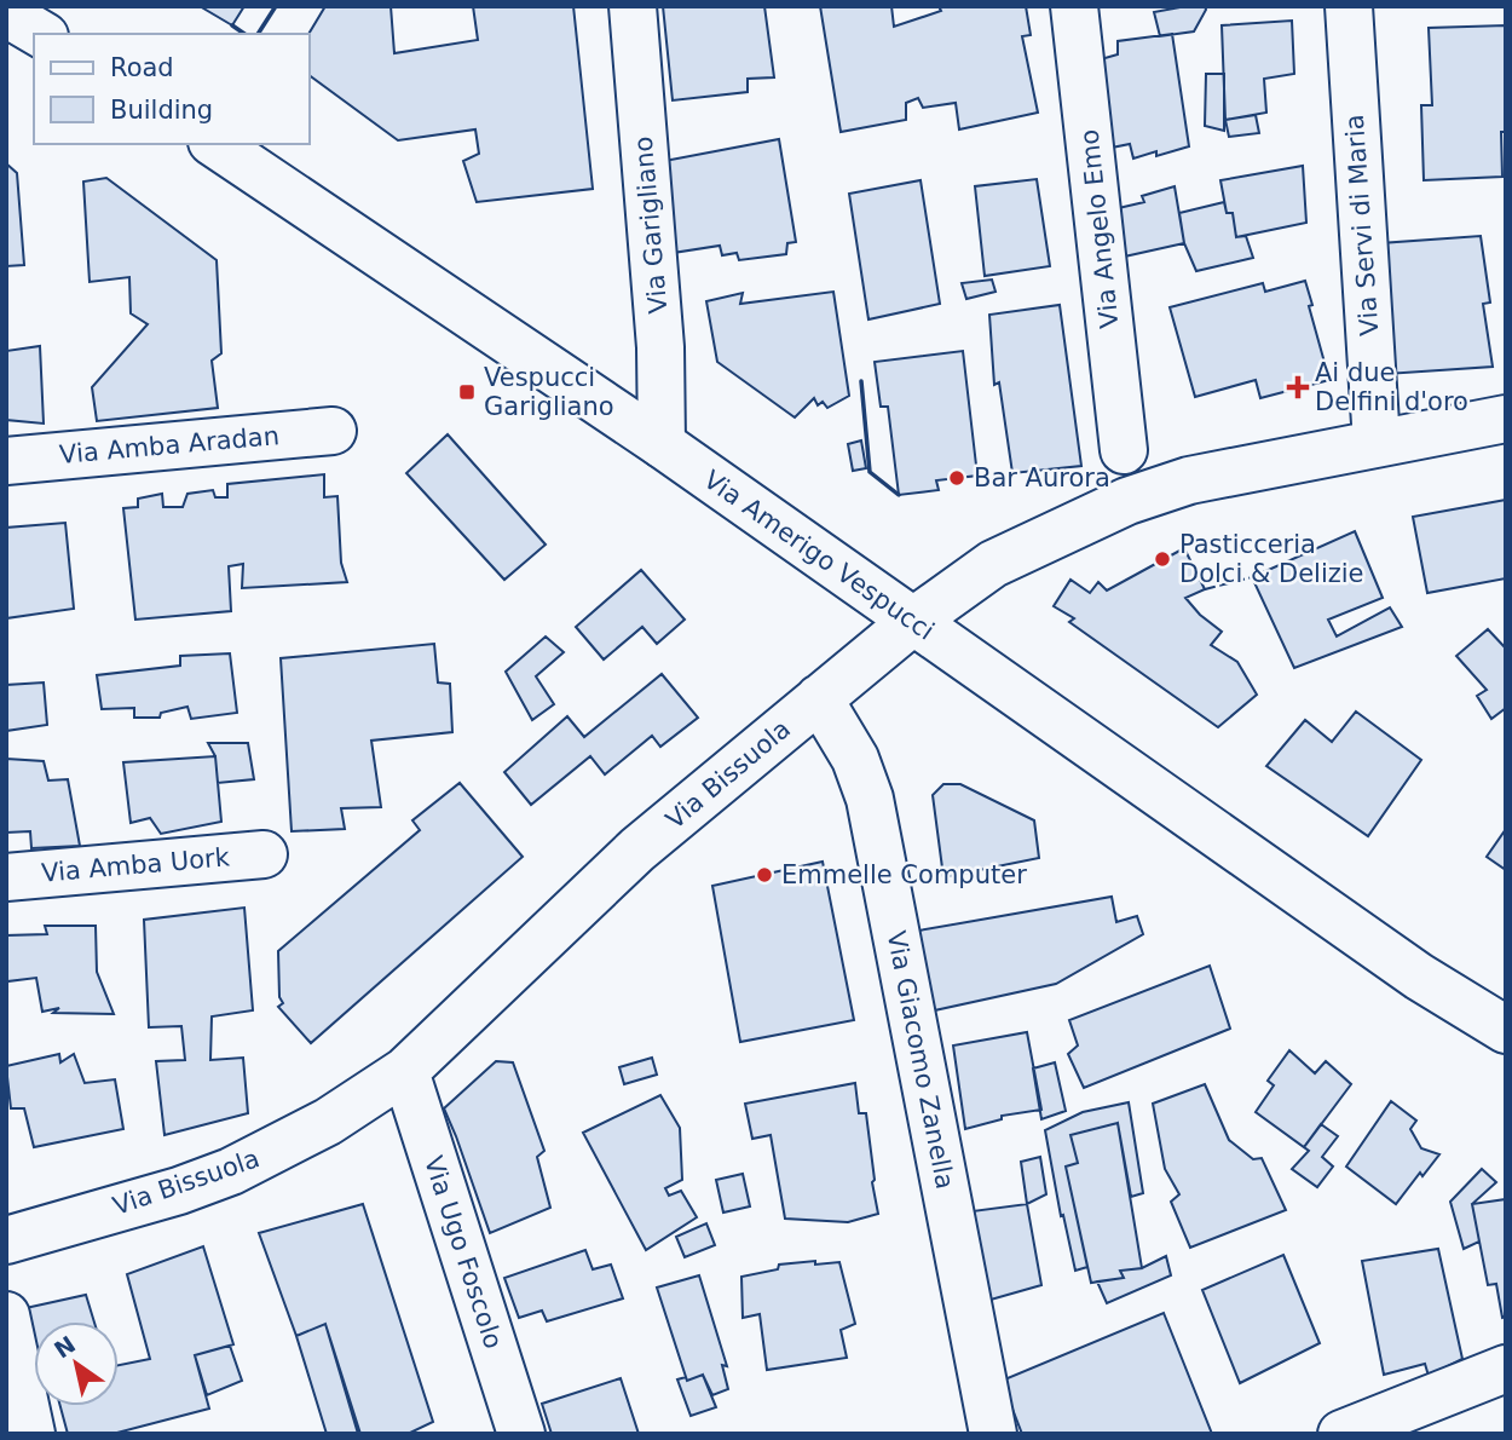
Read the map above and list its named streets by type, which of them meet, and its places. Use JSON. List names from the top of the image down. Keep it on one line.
{"streets":{"street":["Via Garigliano","Via Servi di Maria","Via Angelo Emo","Via Amba Aradan","Via Amerigo Vespucci","Via Bissuola","Via Amba Uork","Via Giacomo Zanella","Via Ugo Foscolo"]},"crossings":[["Via Garigliano","Via Amerigo Vespucci"],["Via Servi di Maria","Via Bissuola"],["Via Amerigo Vespucci","Via Bissuola"],["Via Bissuola","Via Giacomo Zanella"],["Via Bissuola","Via Ugo Foscolo"]],"places":{"health":["Ai due Delfini d'oro"],"transit":["Vespucci Garigliano"],"other":["Bar Aurora","Pasticceria Dolci & Delizie","Emmelle Computer"]},"legend":["Road","Building"],"north":"top left"}
